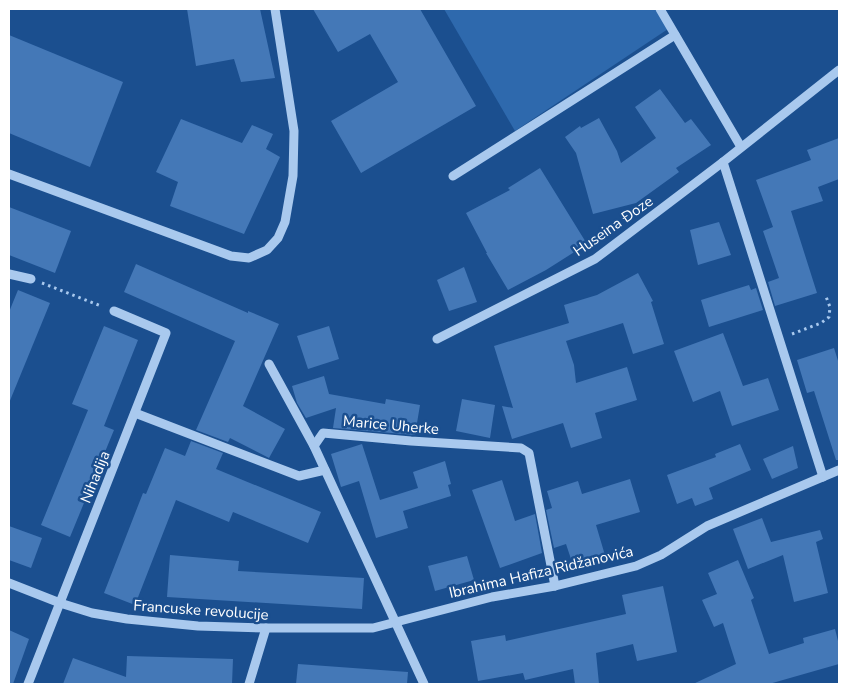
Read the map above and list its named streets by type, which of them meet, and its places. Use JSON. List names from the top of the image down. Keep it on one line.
{"streets":{"street":["Huseina Đoze","Marice Uherke","Nihadija","Ibrahima Hafiza Ridžanovića","Francuske revolucije"]},"crossings":[["Marice Uherke","Ibrahima Hafiza Ridžanovića"],["Nihadija","Francuske revolucije"],["Ibrahima Hafiza Ridžanovića","Francuske revolucije"]]}
